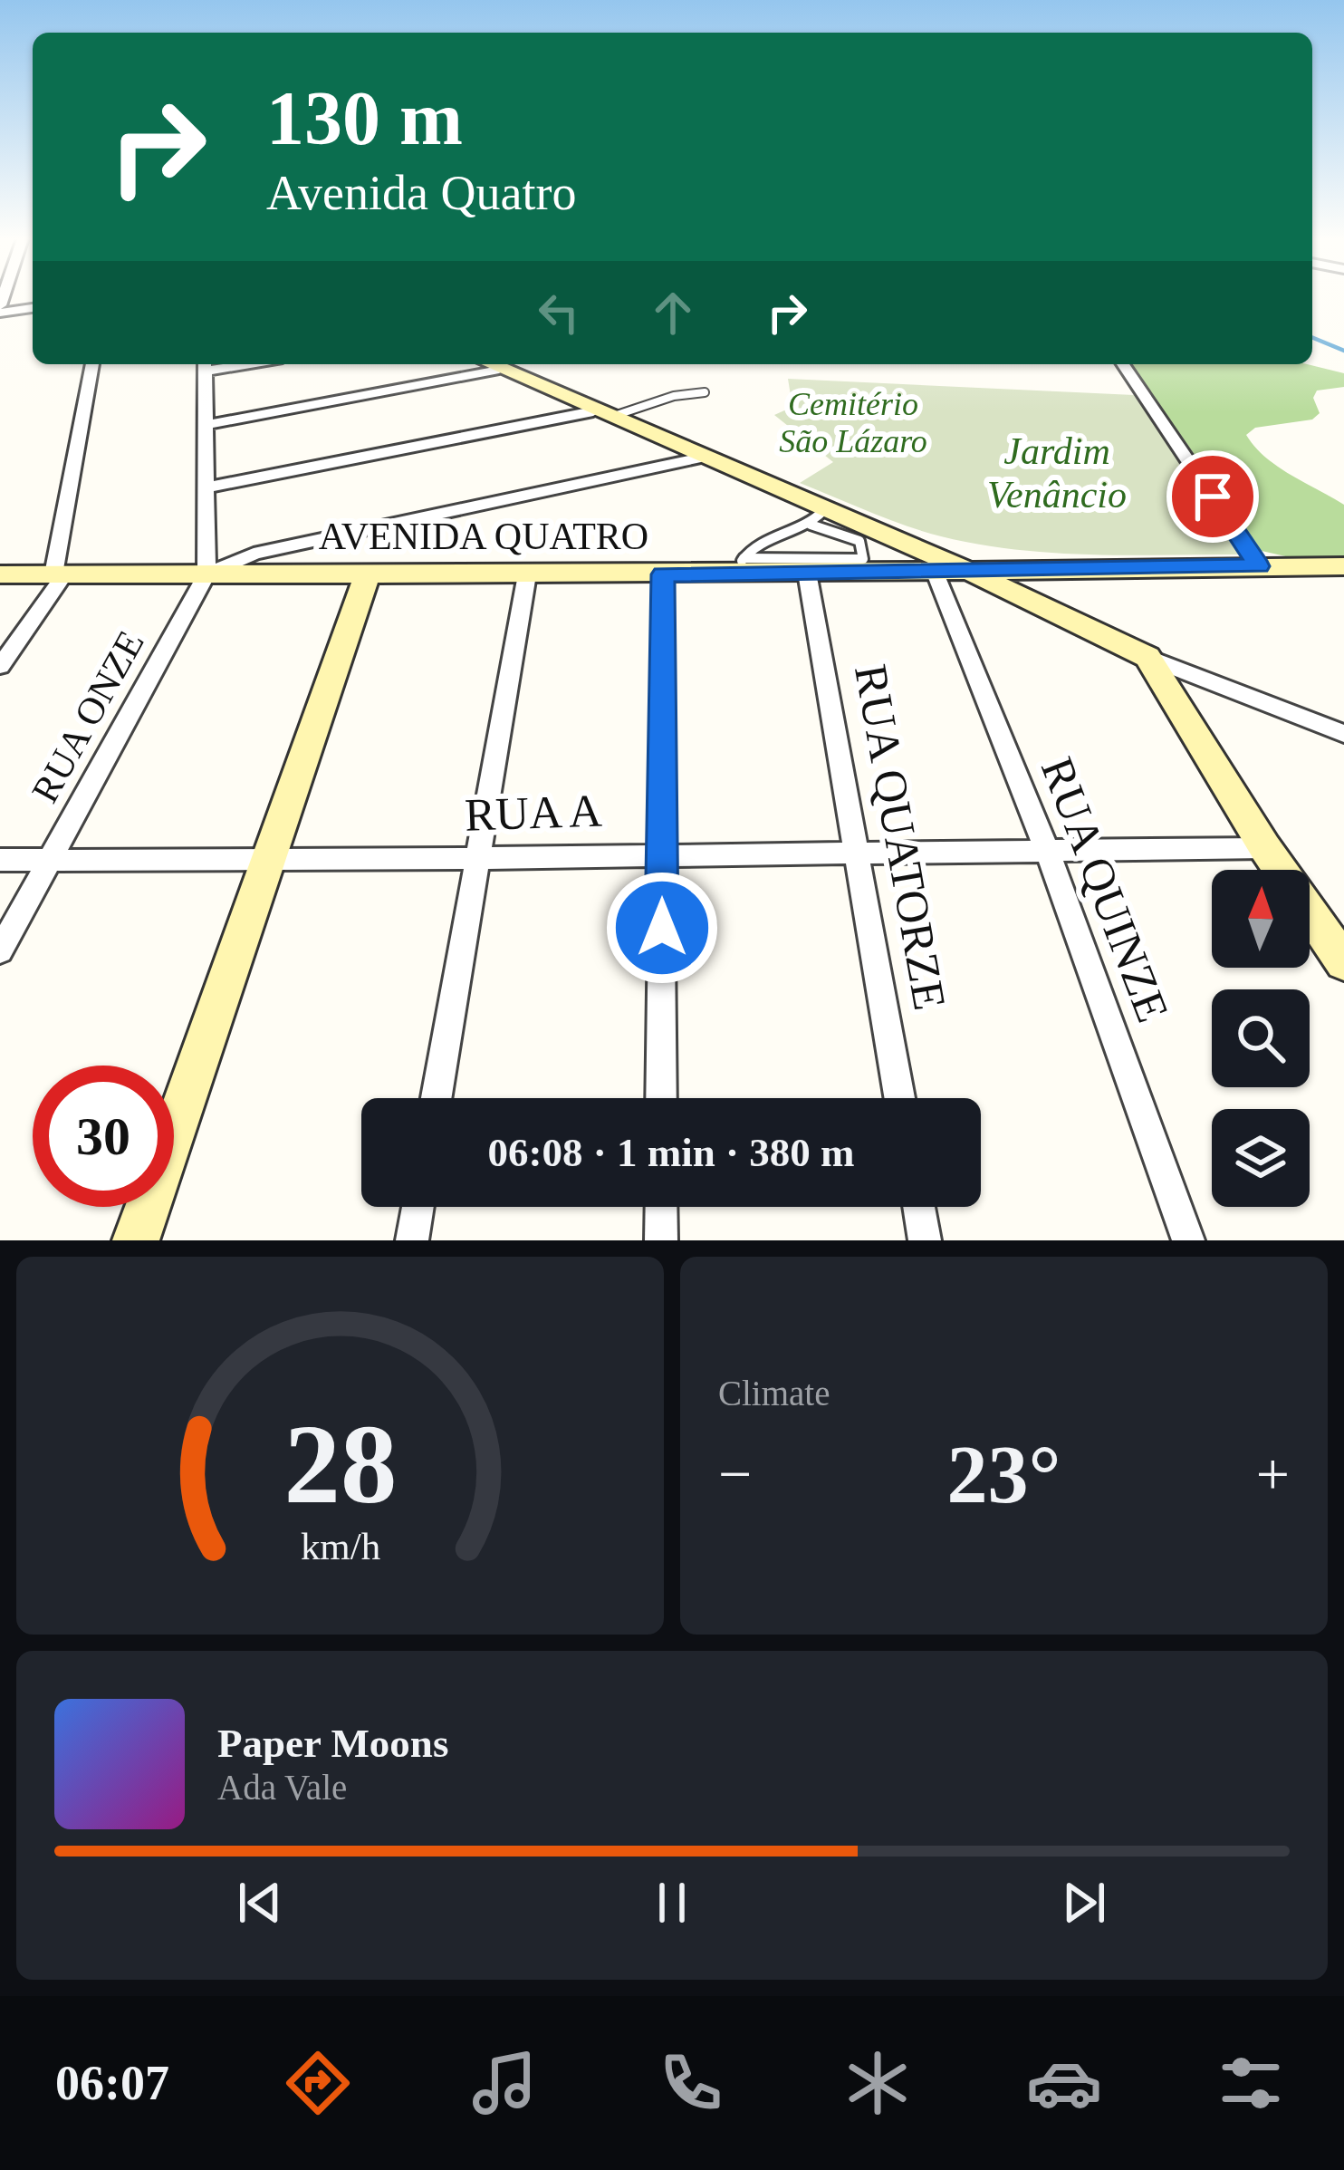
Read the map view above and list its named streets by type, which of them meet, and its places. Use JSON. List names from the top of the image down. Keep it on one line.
{"streets":{"main road":["AVENIDA QUATRO"],"street":["RUA ONZE","RUA A","RUA QUATORZE","RUA QUINZE"]},"crossings":[["AVENIDA QUATRO","RUA ONZE"],["AVENIDA QUATRO","RUA QUATORZE"],["AVENIDA QUATRO","RUA QUINZE"],["RUA ONZE","RUA A"],["RUA A","RUA QUATORZE"],["RUA A","RUA QUINZE"]],"parks":["Cemitério São Lázaro","Jardim Venâncio"],"north":"top","page":{"turn":["130 m","Avenida Quatro"],"limit":"30","trip":"06:08 · 1 min · 380 m","tile":"Climate","heat":["−","23°","+"],"song":["Paper Moons","Ada Vale"],"tabs":"06:07","gauge":["28","km/h"]}}
